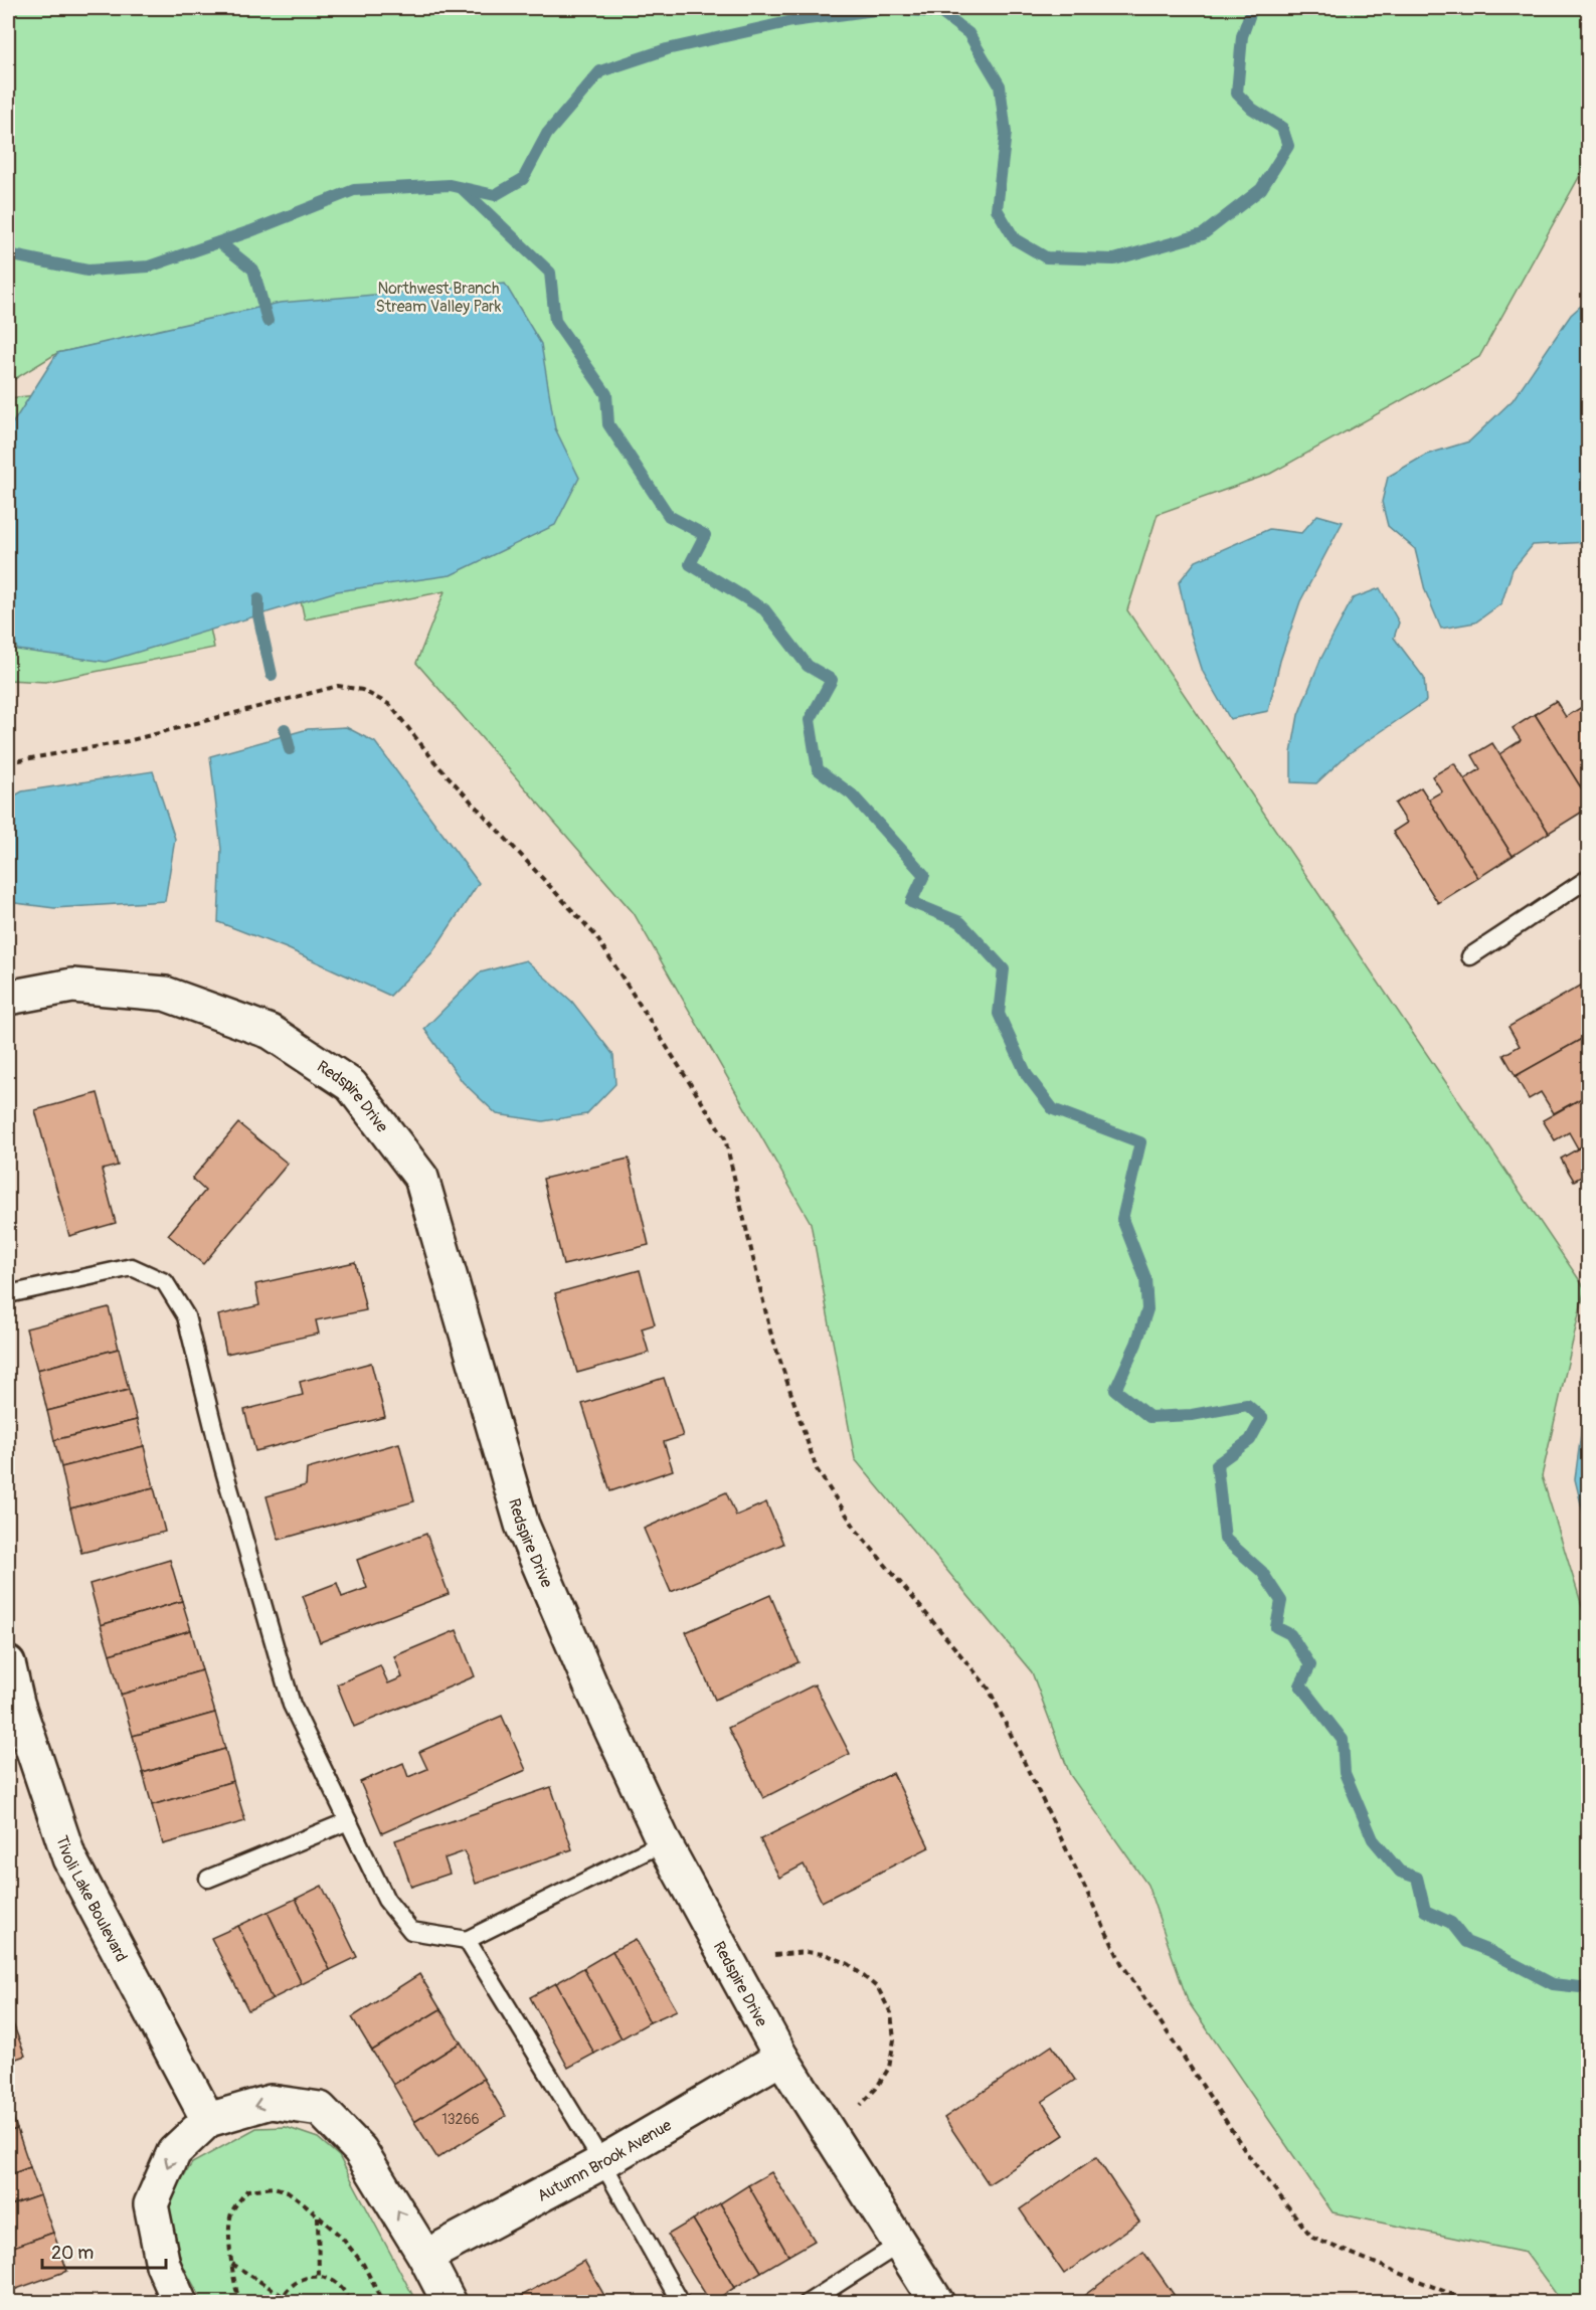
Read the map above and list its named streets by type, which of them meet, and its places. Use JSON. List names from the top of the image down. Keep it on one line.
{"streets":{"street":["Redspire Drive","Tivoli Lake Boulevard","Autumn Brook Avenue"]},"crossings":[["Redspire Drive","Autumn Brook Avenue"]],"parks":["Northwest Branch Stream Valley Park"],"house_numbers":["13266"],"scale_bar":"20 m"}
